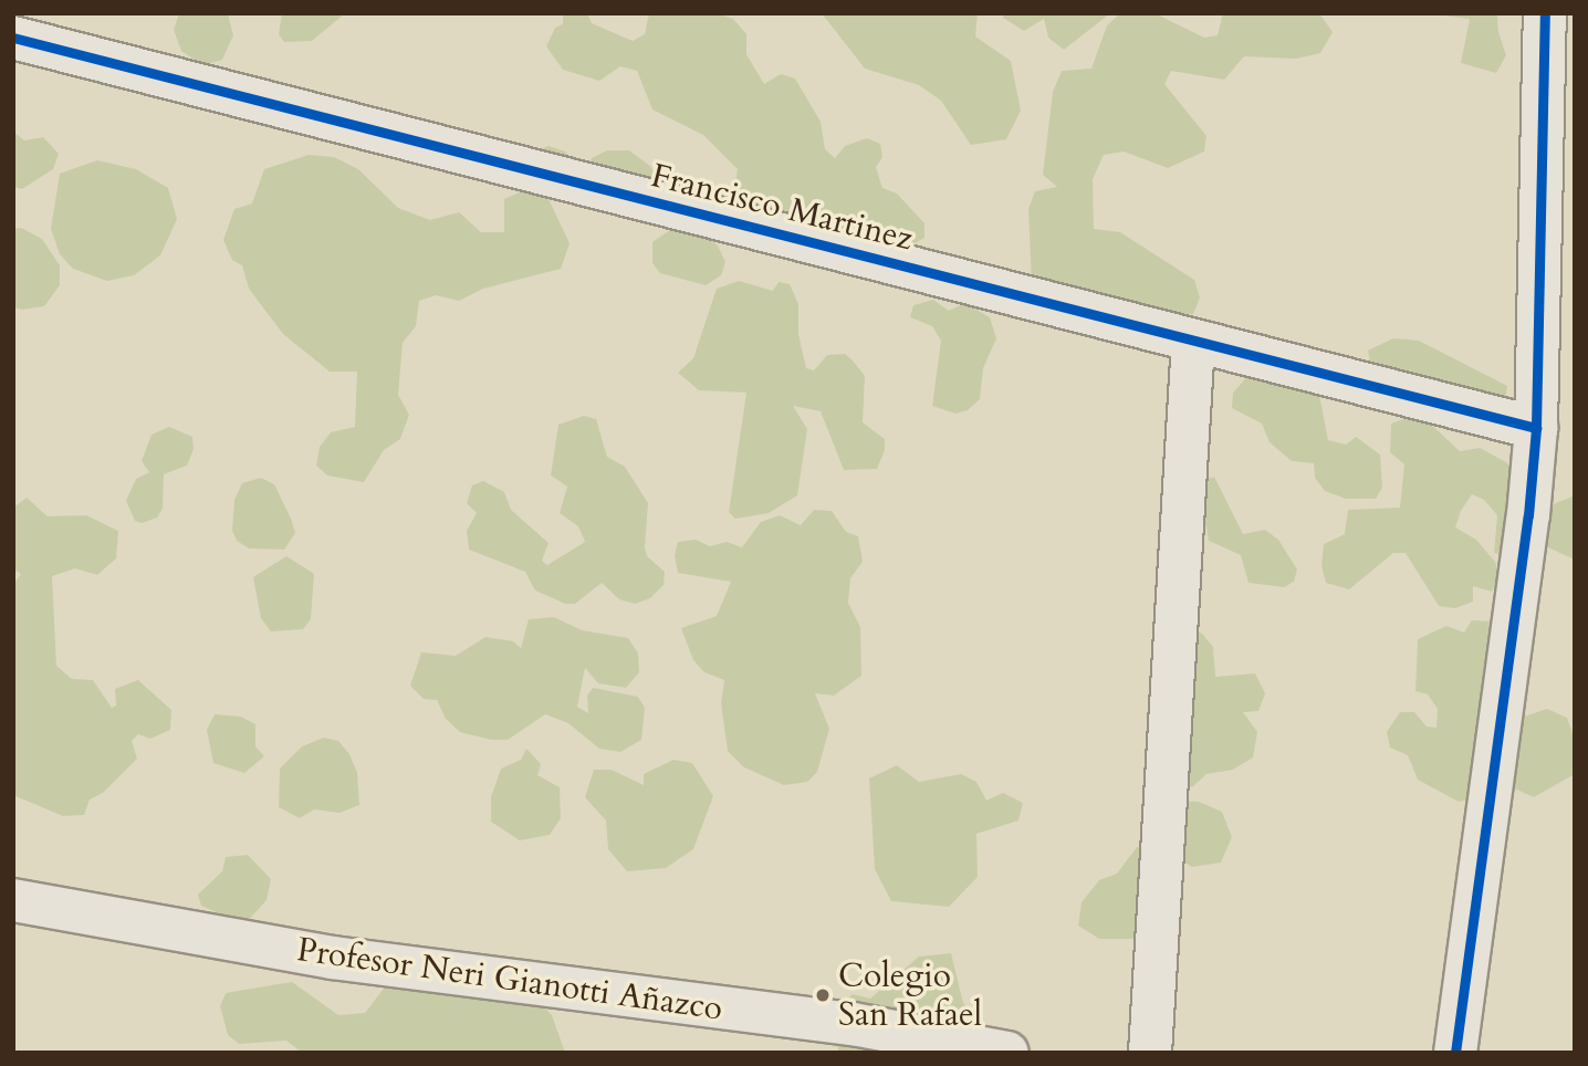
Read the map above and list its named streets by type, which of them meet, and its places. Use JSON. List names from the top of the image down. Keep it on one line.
{"streets":{"street":["Francisco Martinez","Profesor Neri Gianotti Añazco"]},"places":["Colegio San Rafael"]}
